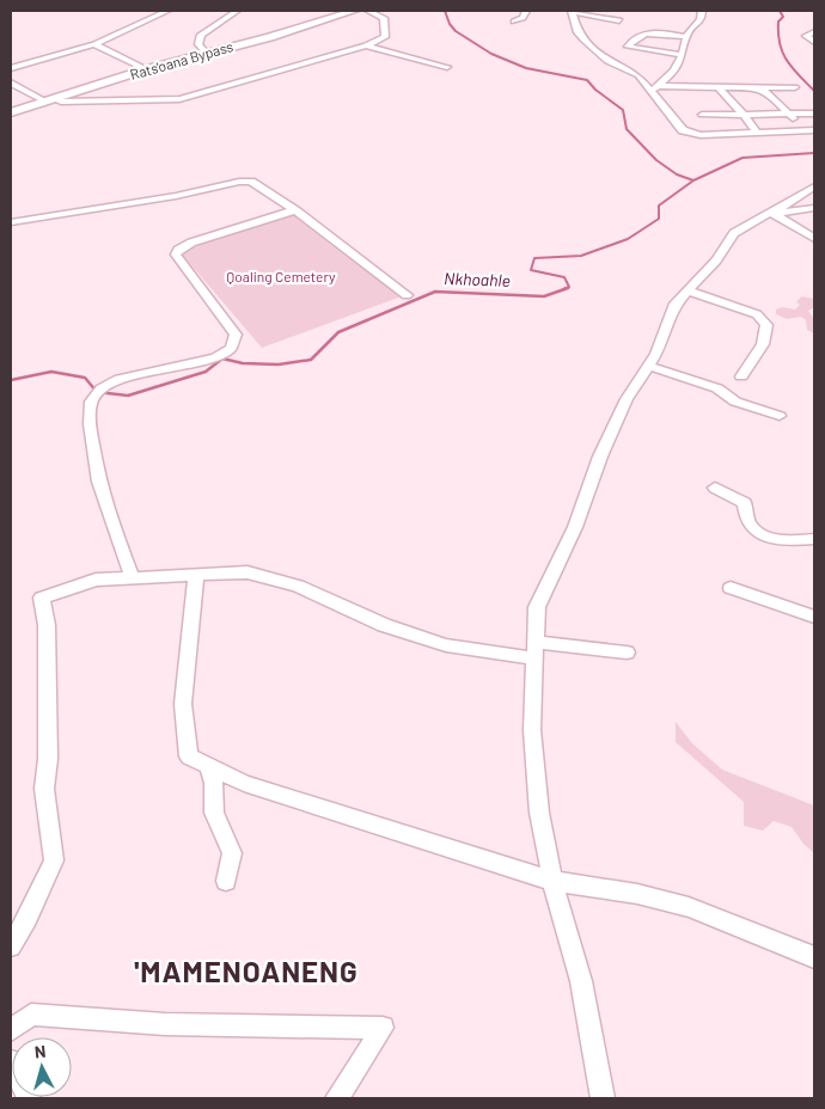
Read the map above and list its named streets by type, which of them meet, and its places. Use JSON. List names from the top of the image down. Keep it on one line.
{"streets":{"street":["Rats'oana Bypass"]},"districts":["'MAMENOANENG"],"water":["Nkhoahle"],"parks":["Qoaling Cemetery"],"north":"top"}
